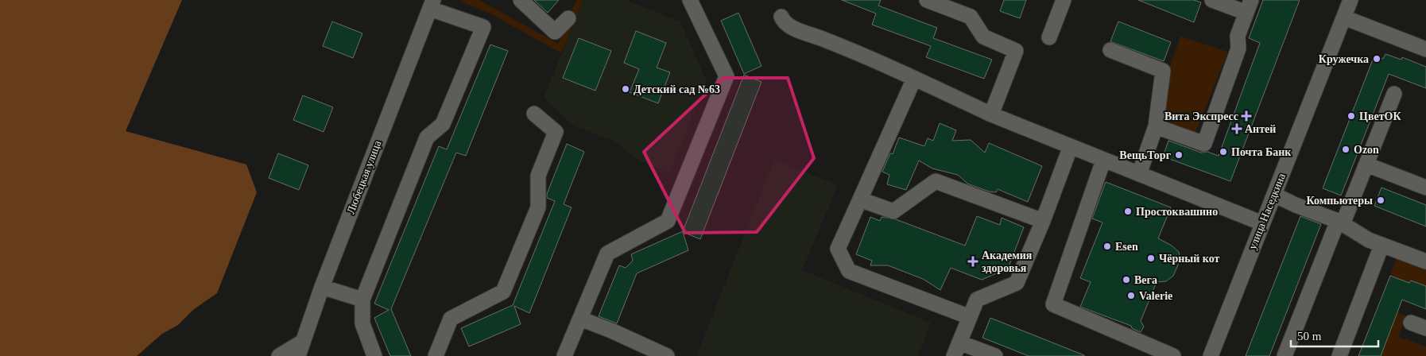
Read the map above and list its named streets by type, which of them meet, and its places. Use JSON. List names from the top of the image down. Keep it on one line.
{"streets":{"street":["Любецкая улица","улица Наседкина"]},"places":{"other":["Кружечка","Детский сад №63","ЦветОК","Ozon","Почта Банк","ВещьТорг","Компьютеры","Простоквашино","Esen","Чёрный кот","Вега","Valerie"],"health":["Вита Экспресс","Антей","Академия здоровья"]},"scale_bar":"50 m"}
